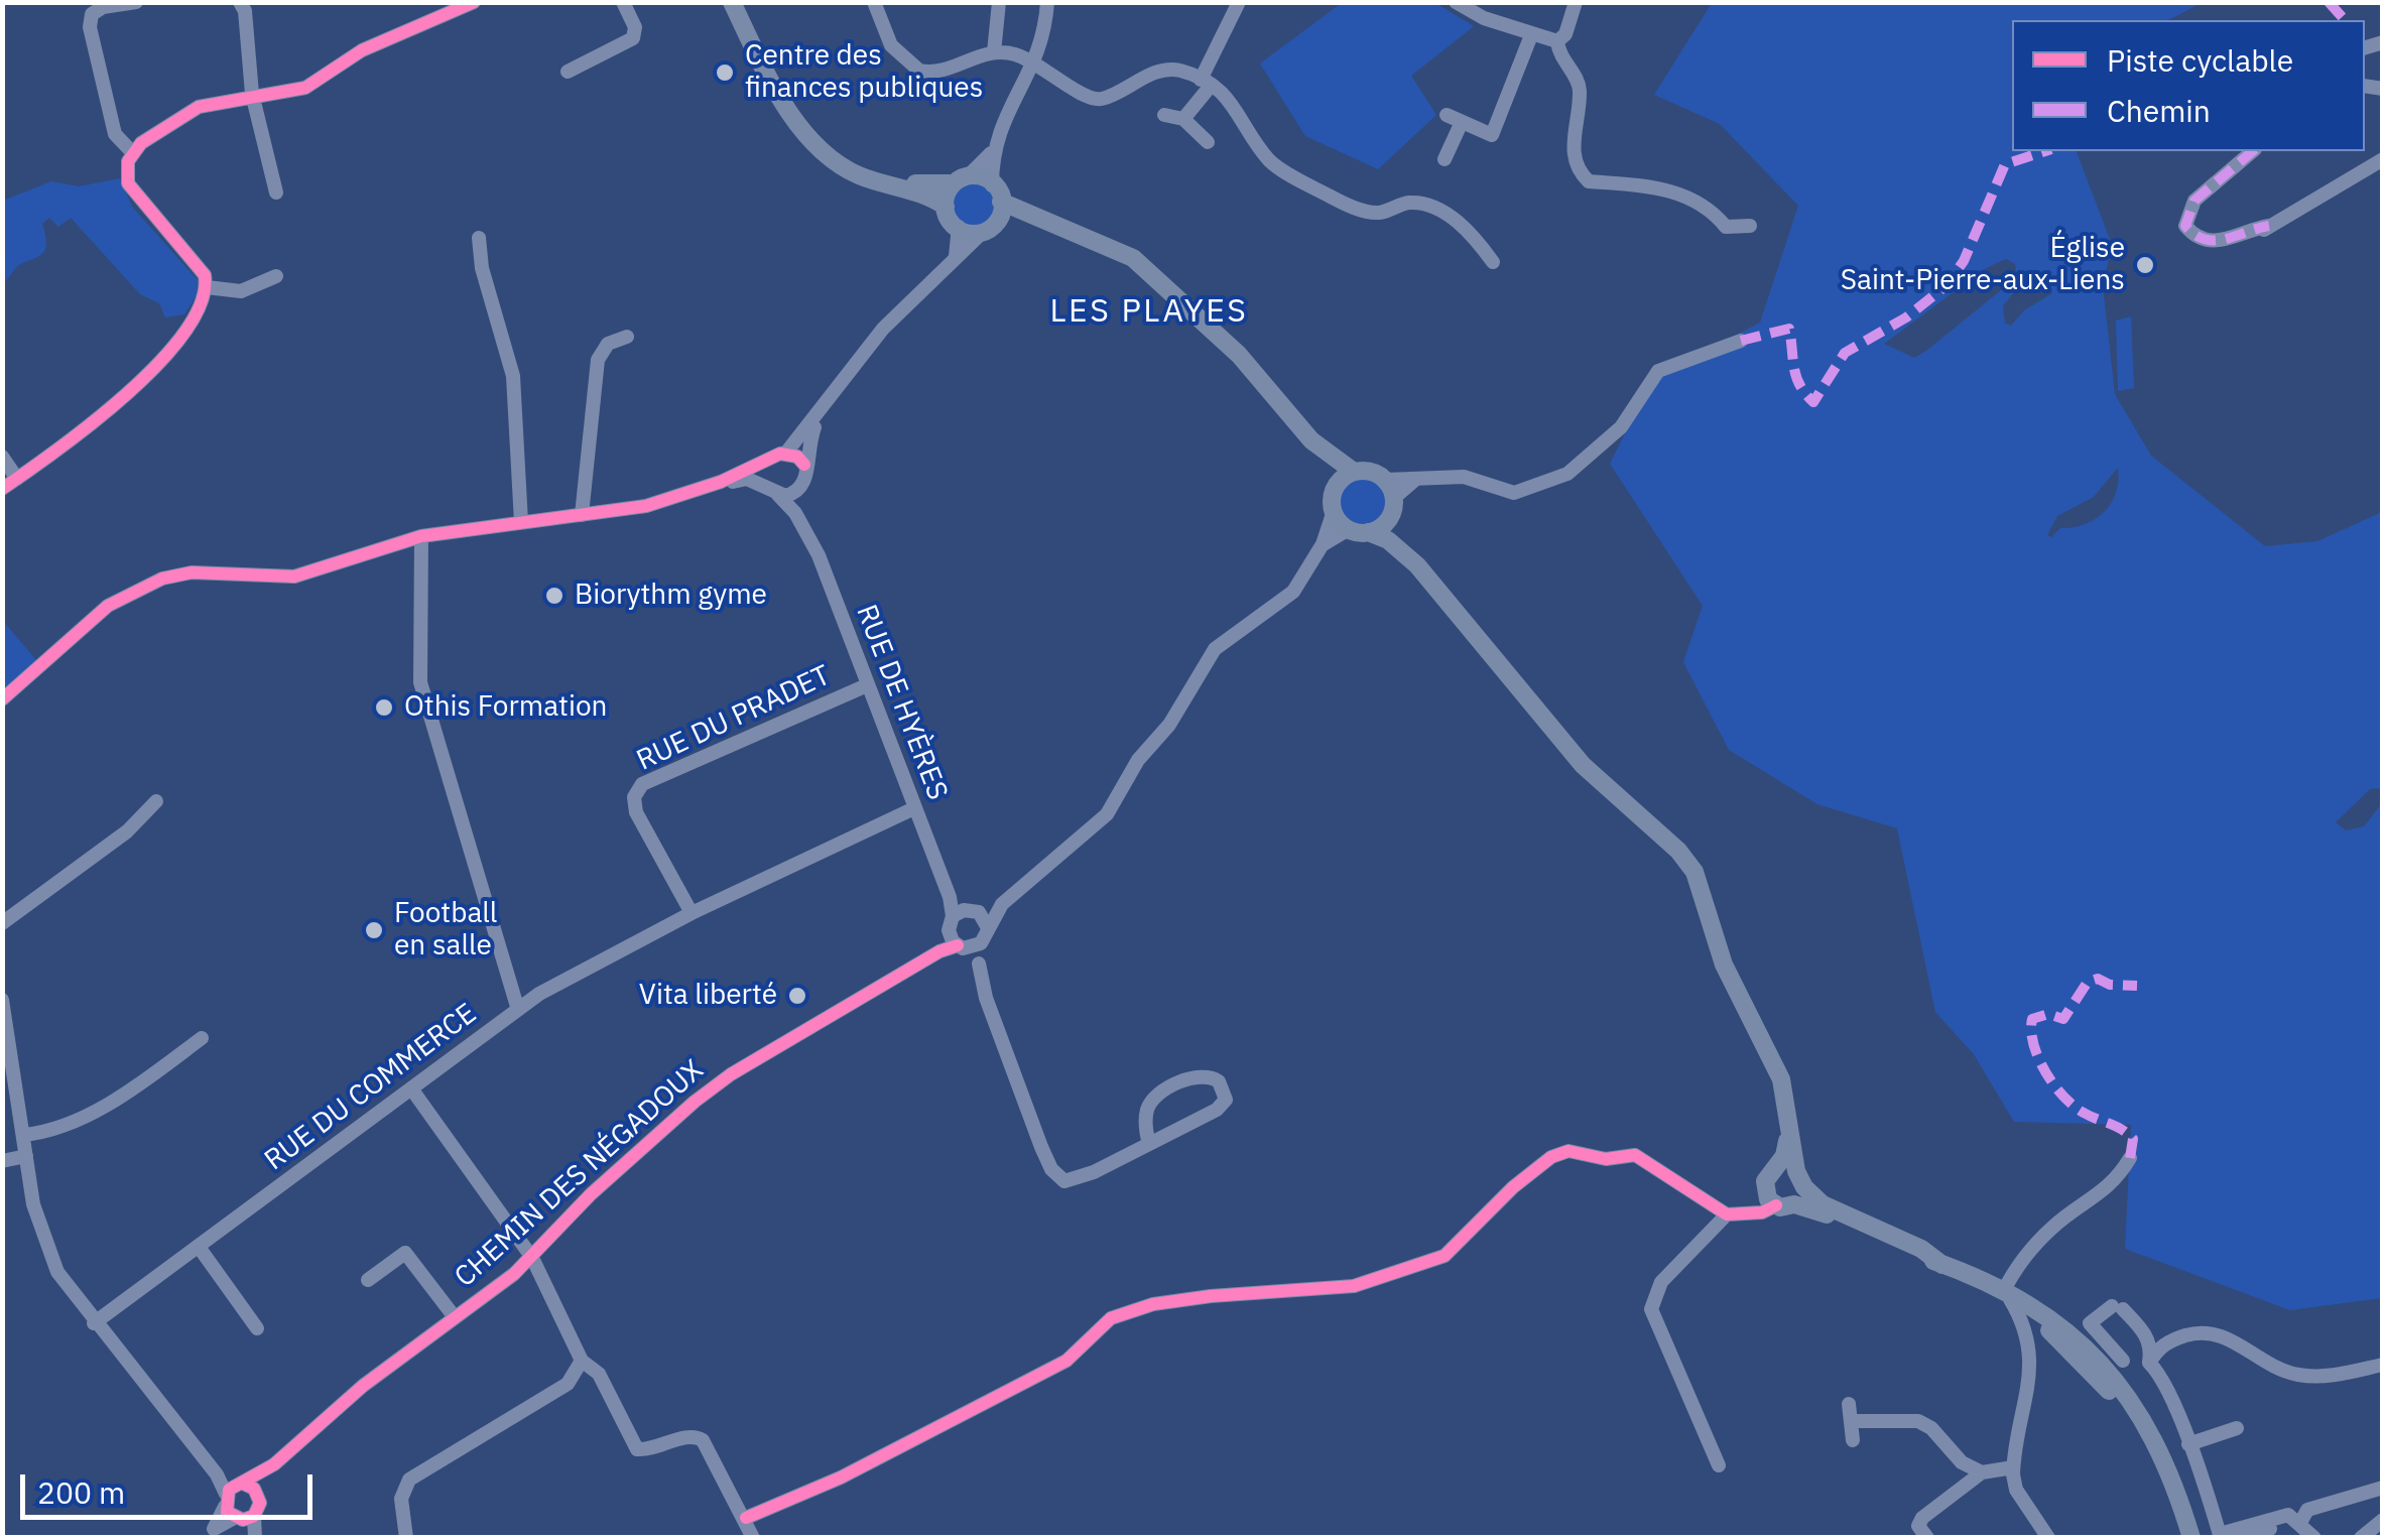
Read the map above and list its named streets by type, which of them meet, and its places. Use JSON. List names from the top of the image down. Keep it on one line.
{"streets":{"street":["RUE DE HYÈRES","RUE DU PRADET","RUE DU COMMERCE","CHEMIN DES NÉGADOUX"]},"crossings":[["RUE DE HYÈRES","RUE DU PRADET"],["RUE DE HYÈRES","RUE DU COMMERCE"],["RUE DU PRADET","RUE DU COMMERCE"]],"districts":["LES PLAYES"],"places":["Centre des finances publiques","Église Saint-Pierre-aux-Liens","Biorythm gyme","Othis Formation","Football en salle","Vita liberté"],"legend":["Piste cyclable","Chemin"],"scale_bar":"200 m"}
